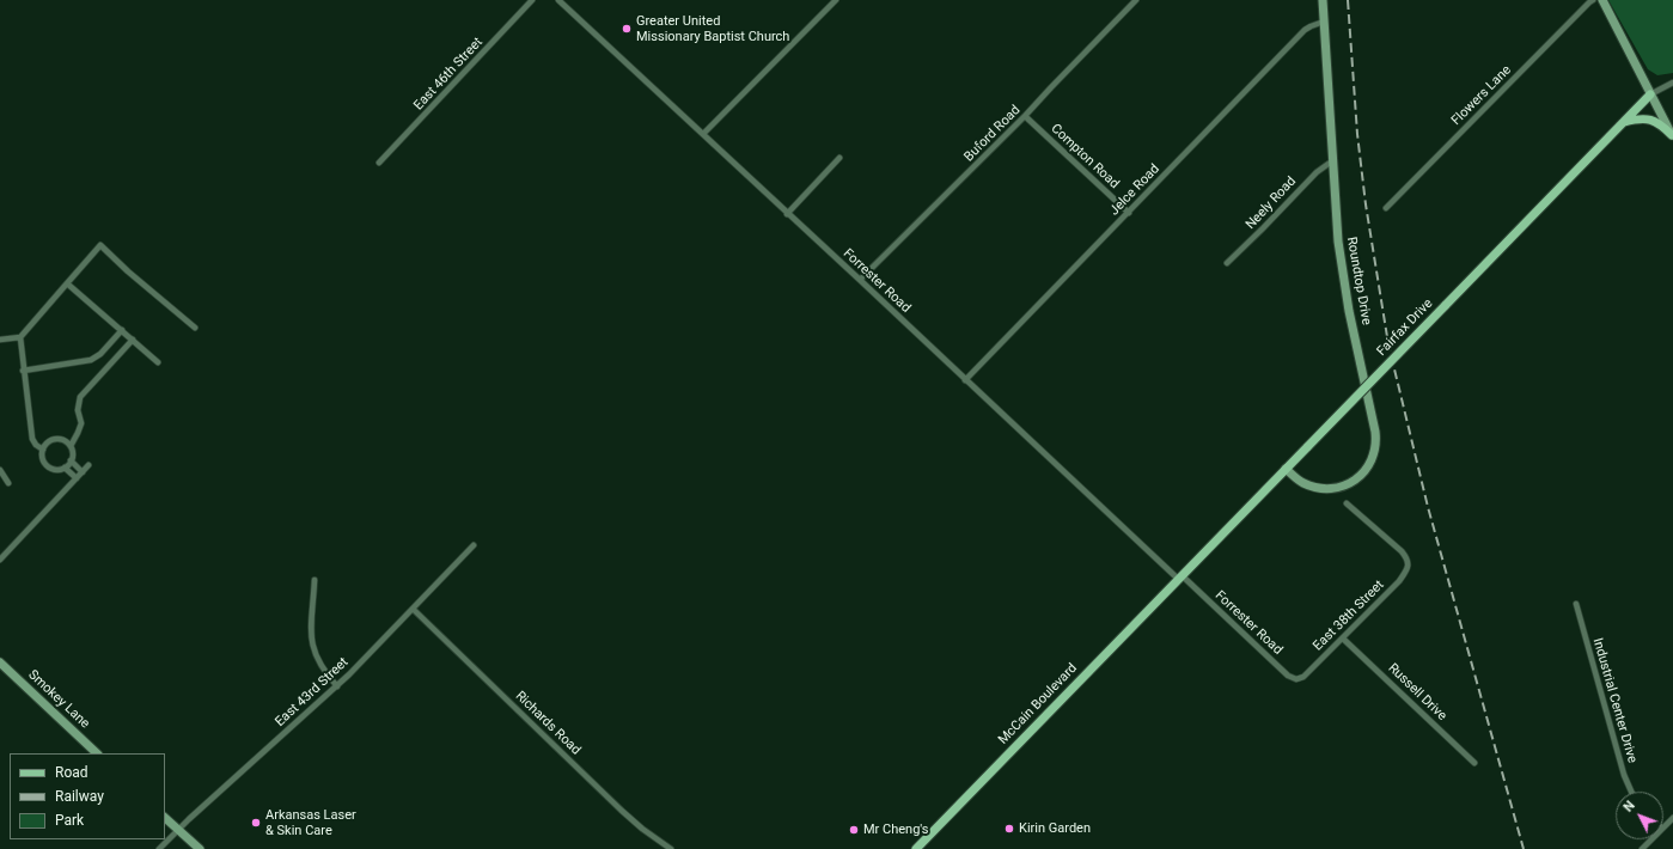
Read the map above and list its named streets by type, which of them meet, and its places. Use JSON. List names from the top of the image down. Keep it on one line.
{"streets":{"main road":["Fairfax Drive","McCain Boulevard"],"street":["East 46th Street","Flowers Lane","Buford Road","Compton Road","Jelce Road","Neely Road","Forrester Road","Roundtop Drive","East 38th Street","East 43rd Street","Russell Drive","Smokey Lane","Industrial Center Drive","Richards Road"]},"crossings":[["Buford Road","Compton Road"],["Buford Road","Forrester Road"],["Compton Road","Jelce Road"],["Jelce Road","Forrester Road"],["Jelce Road","Roundtop Drive"],["Neely Road","Roundtop Drive"],["Forrester Road","Fairfax Drive"],["Forrester Road","East 38th Street"],["Forrester Road","McCain Boulevard"],["Roundtop Drive","Fairfax Drive"],["Fairfax Drive","McCain Boulevard"],["East 38th Street","Russell Drive"],["East 43rd Street","Richards Road"]],"places":["Greater United Missionary Baptist Church","Arkansas Laser & Skin Care","Kirin Garden","Mr Cheng's"],"legend":["Road","Railway","Park"],"north":"top left"}
